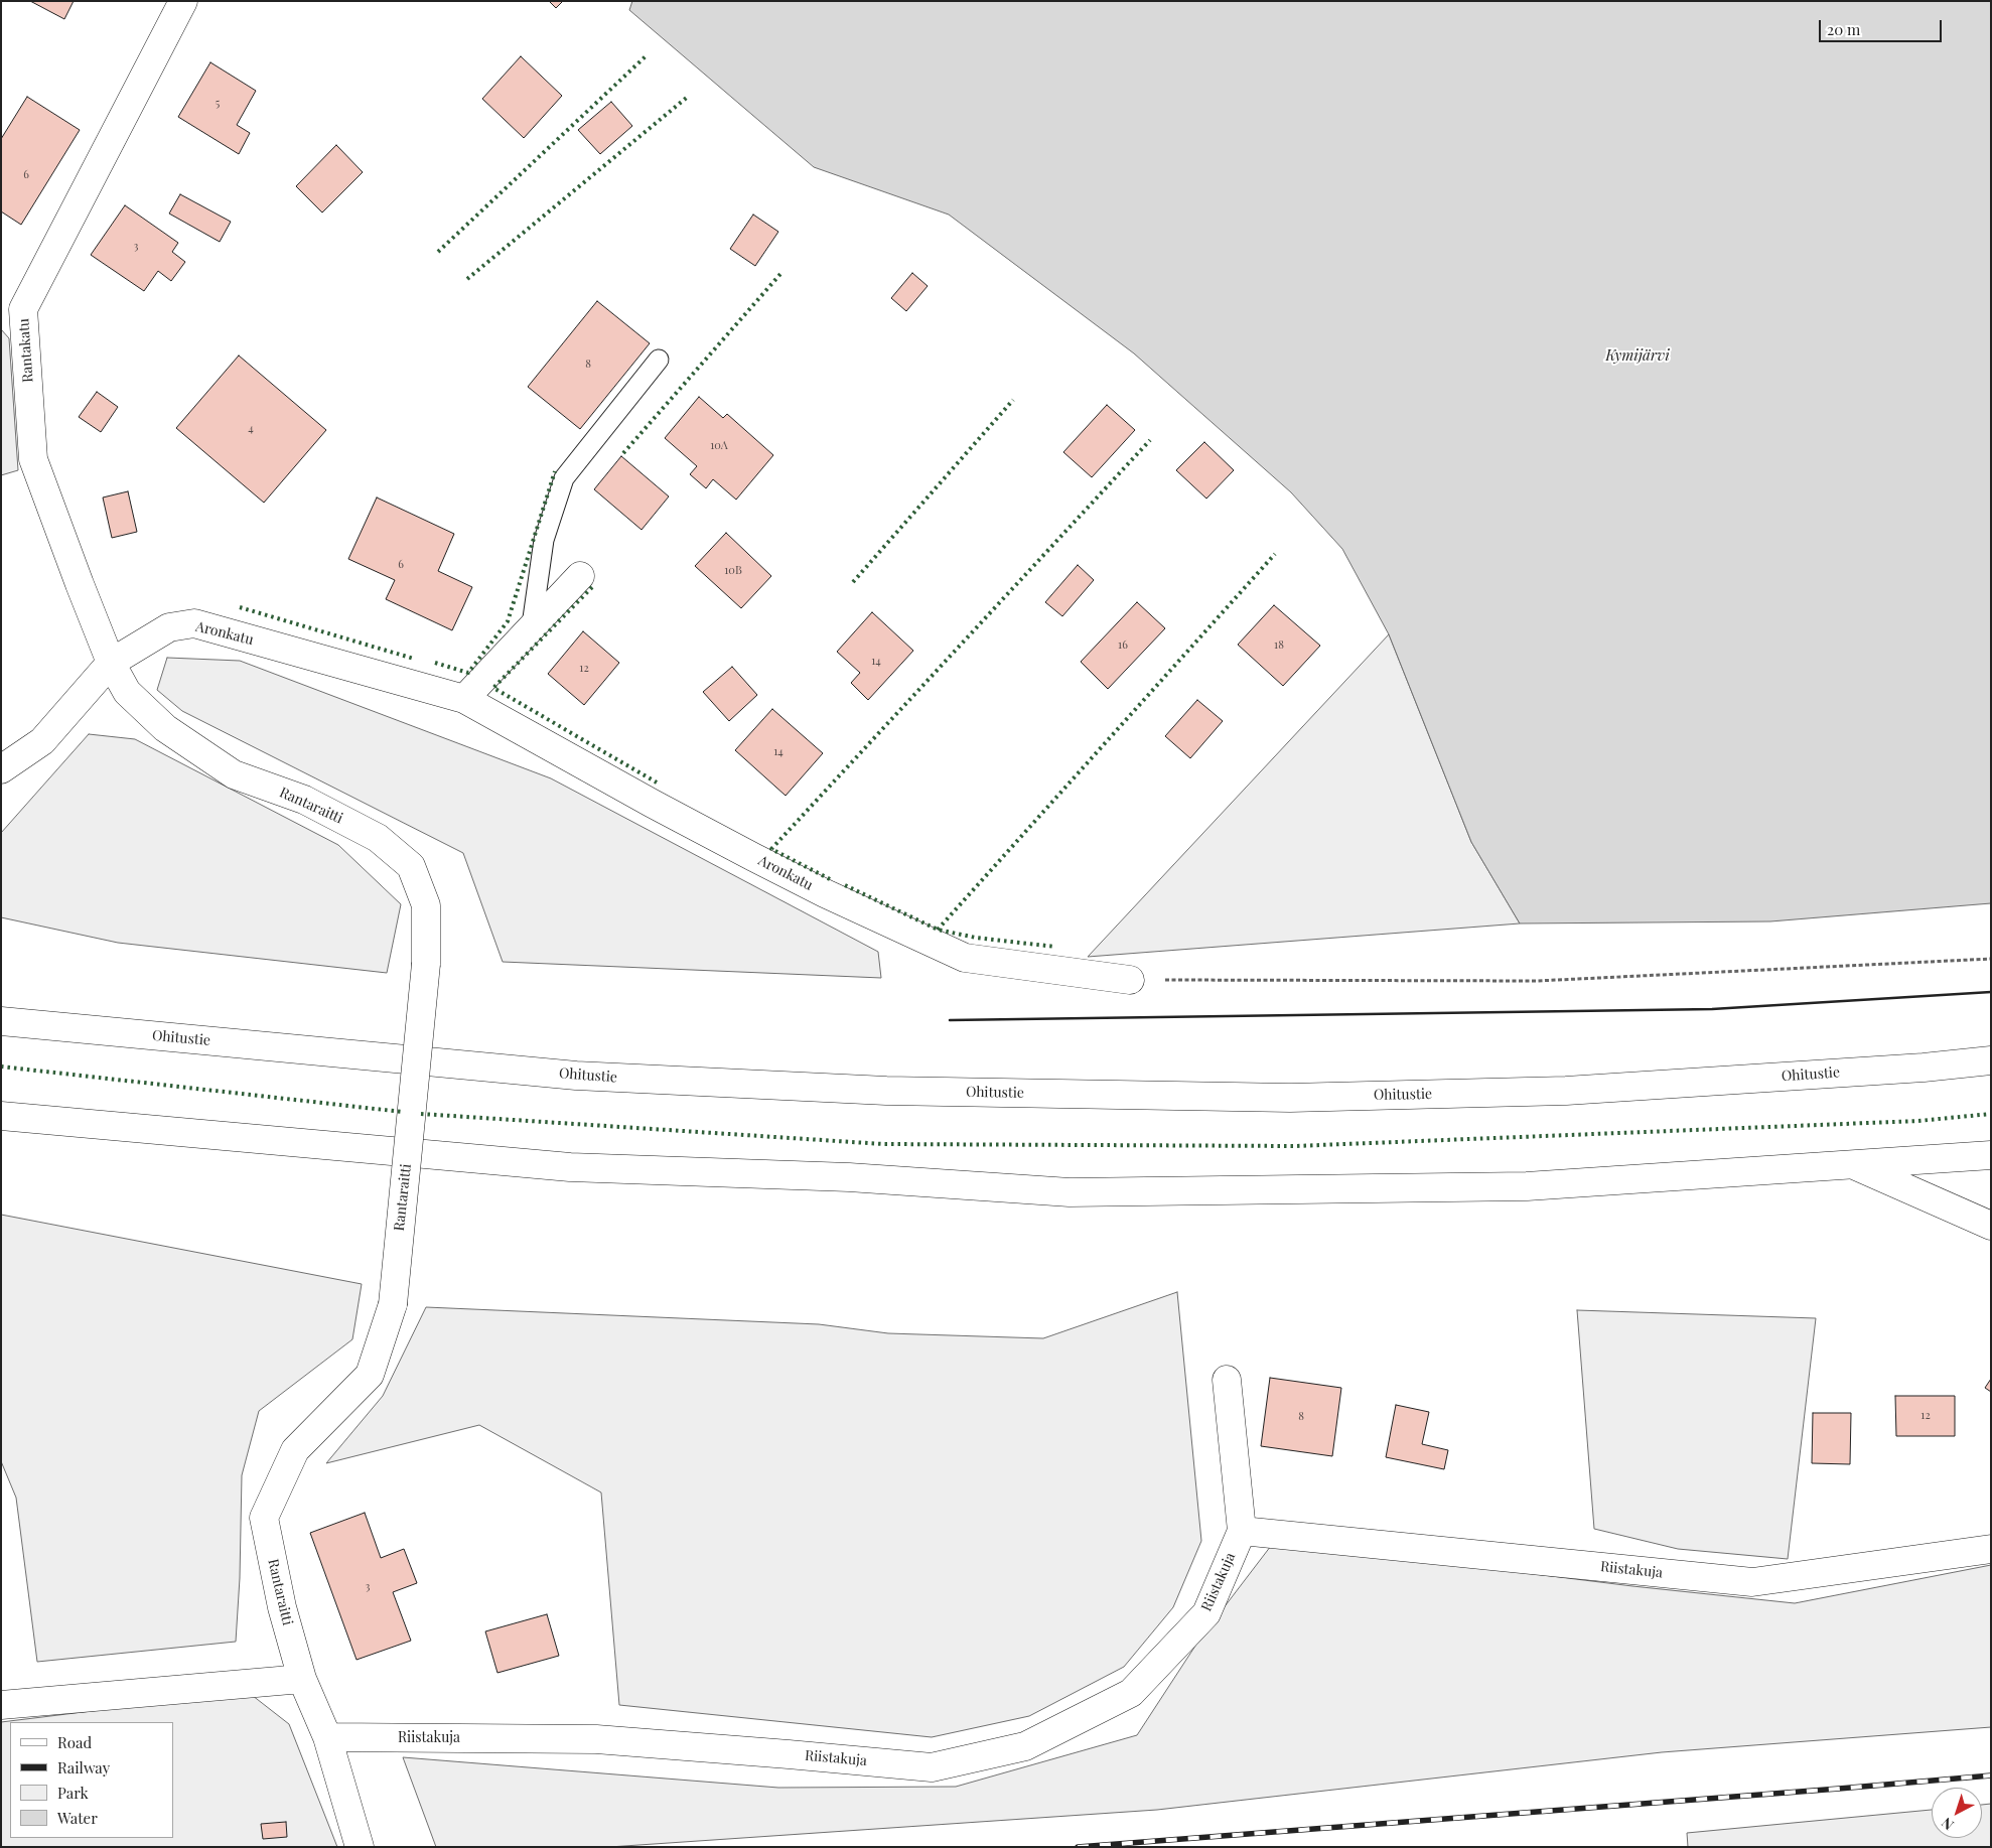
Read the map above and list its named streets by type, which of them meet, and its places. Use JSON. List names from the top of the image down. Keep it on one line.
{"streets":{"main road":["Rantakatu","Aronkatu","Rantaraitti","Ohitustie","Riistakuja"]},"crossings":[["Rantakatu","Aronkatu"],["Rantakatu","Rantaraitti"],["Aronkatu","Rantaraitti"],["Rantaraitti","Riistakuja"]],"water":["Kymijärvi"],"house_numbers":["5","6","3","8","4","10A","6","10B","16","18","14","12","14","12","8","3"],"legend":["Road","Railway","Park","Water"],"scale_bar":"20 m","north":"bottom left"}
